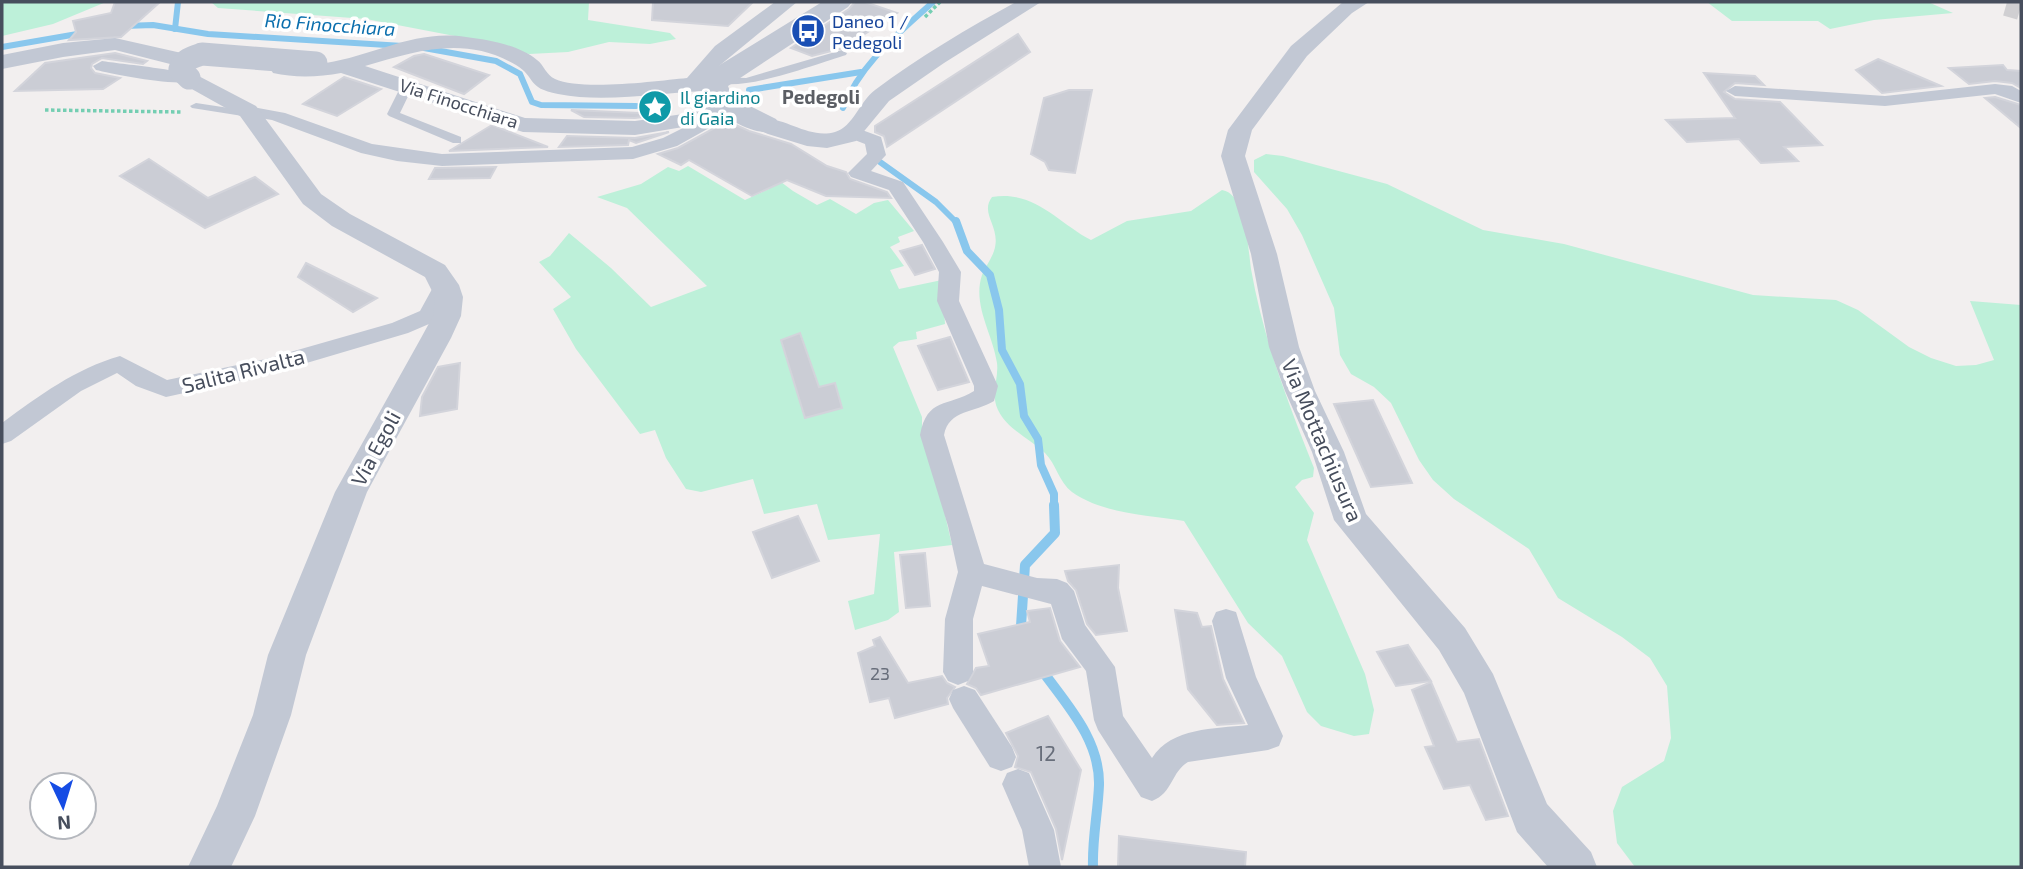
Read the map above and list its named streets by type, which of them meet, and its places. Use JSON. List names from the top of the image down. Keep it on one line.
{"streets":{"street":["Via Finocchiara","Salita Rivalta","Via Mottachiusura","Via Egoli"]},"crossings":[["Salita Rivalta","Via Egoli"]],"districts":["Pedegoli"],"water":["Rio Finocchiara"],"places":{"bus stop":["Daneo 1 / Pedegoli"],"place":["Il giardino di Gaia"]},"house_numbers":["23","12"],"north":"bottom"}
